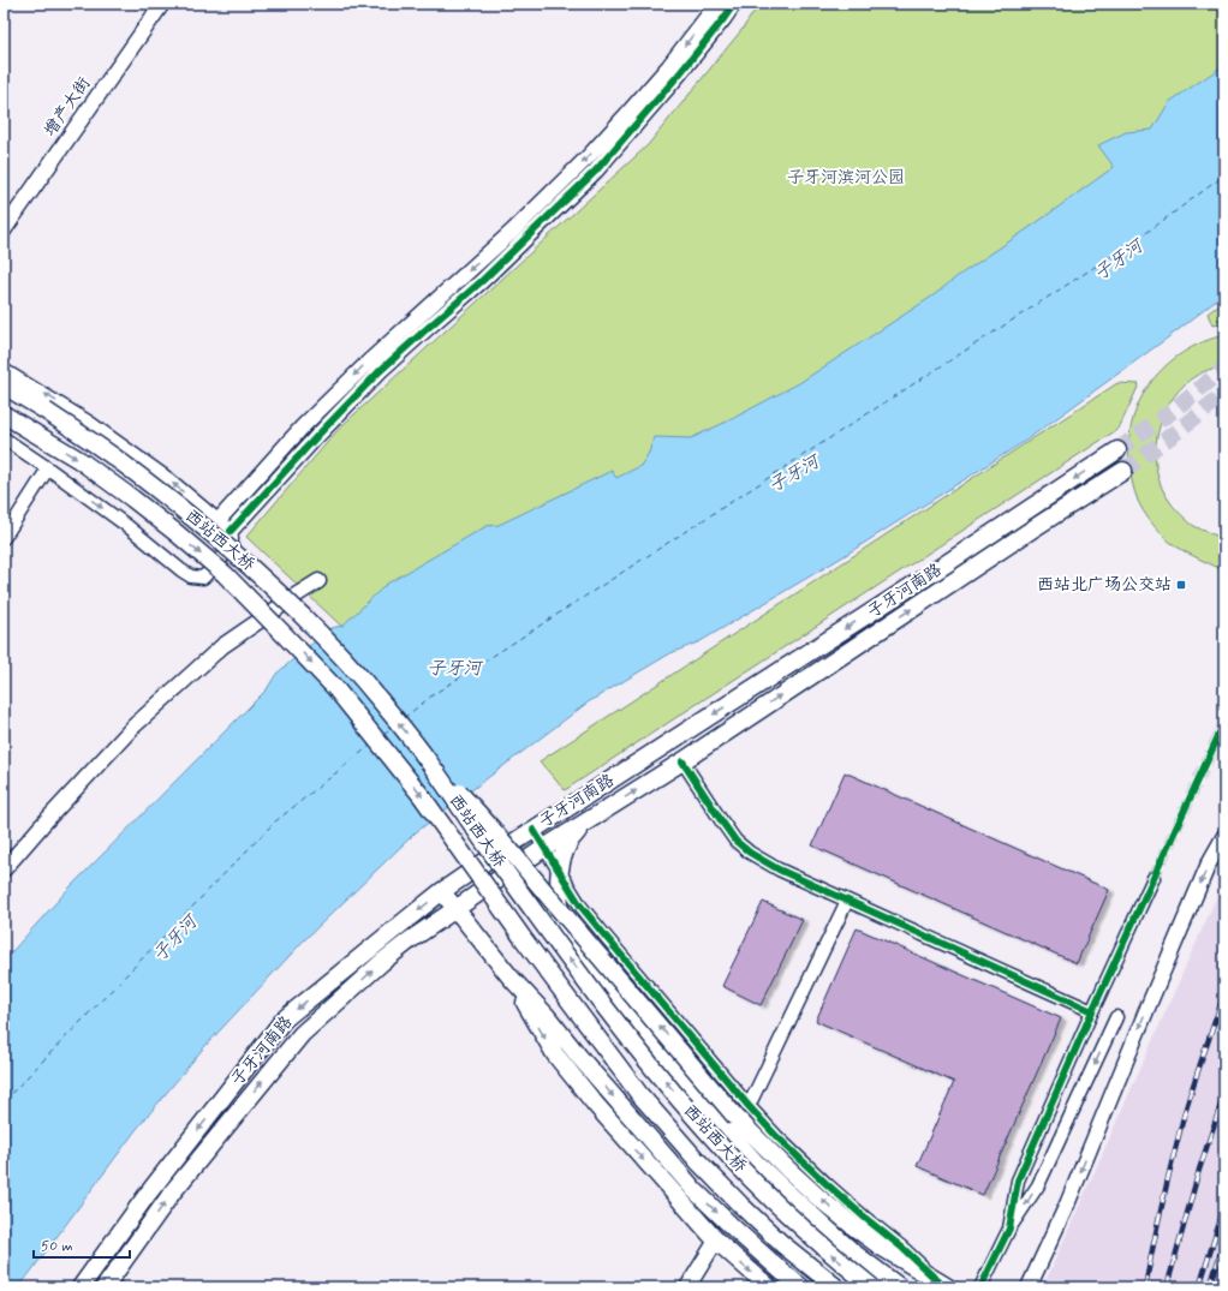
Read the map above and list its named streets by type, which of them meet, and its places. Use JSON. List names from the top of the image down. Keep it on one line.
{"streets":{"main road":["西站西大桥","子牙河南路"],"street":["增产大街"]},"water":["子牙河"],"parks":["子牙河滨河公园"],"places":{"transit":["西站北广场公交站"]},"scale_bar":"50 m"}
